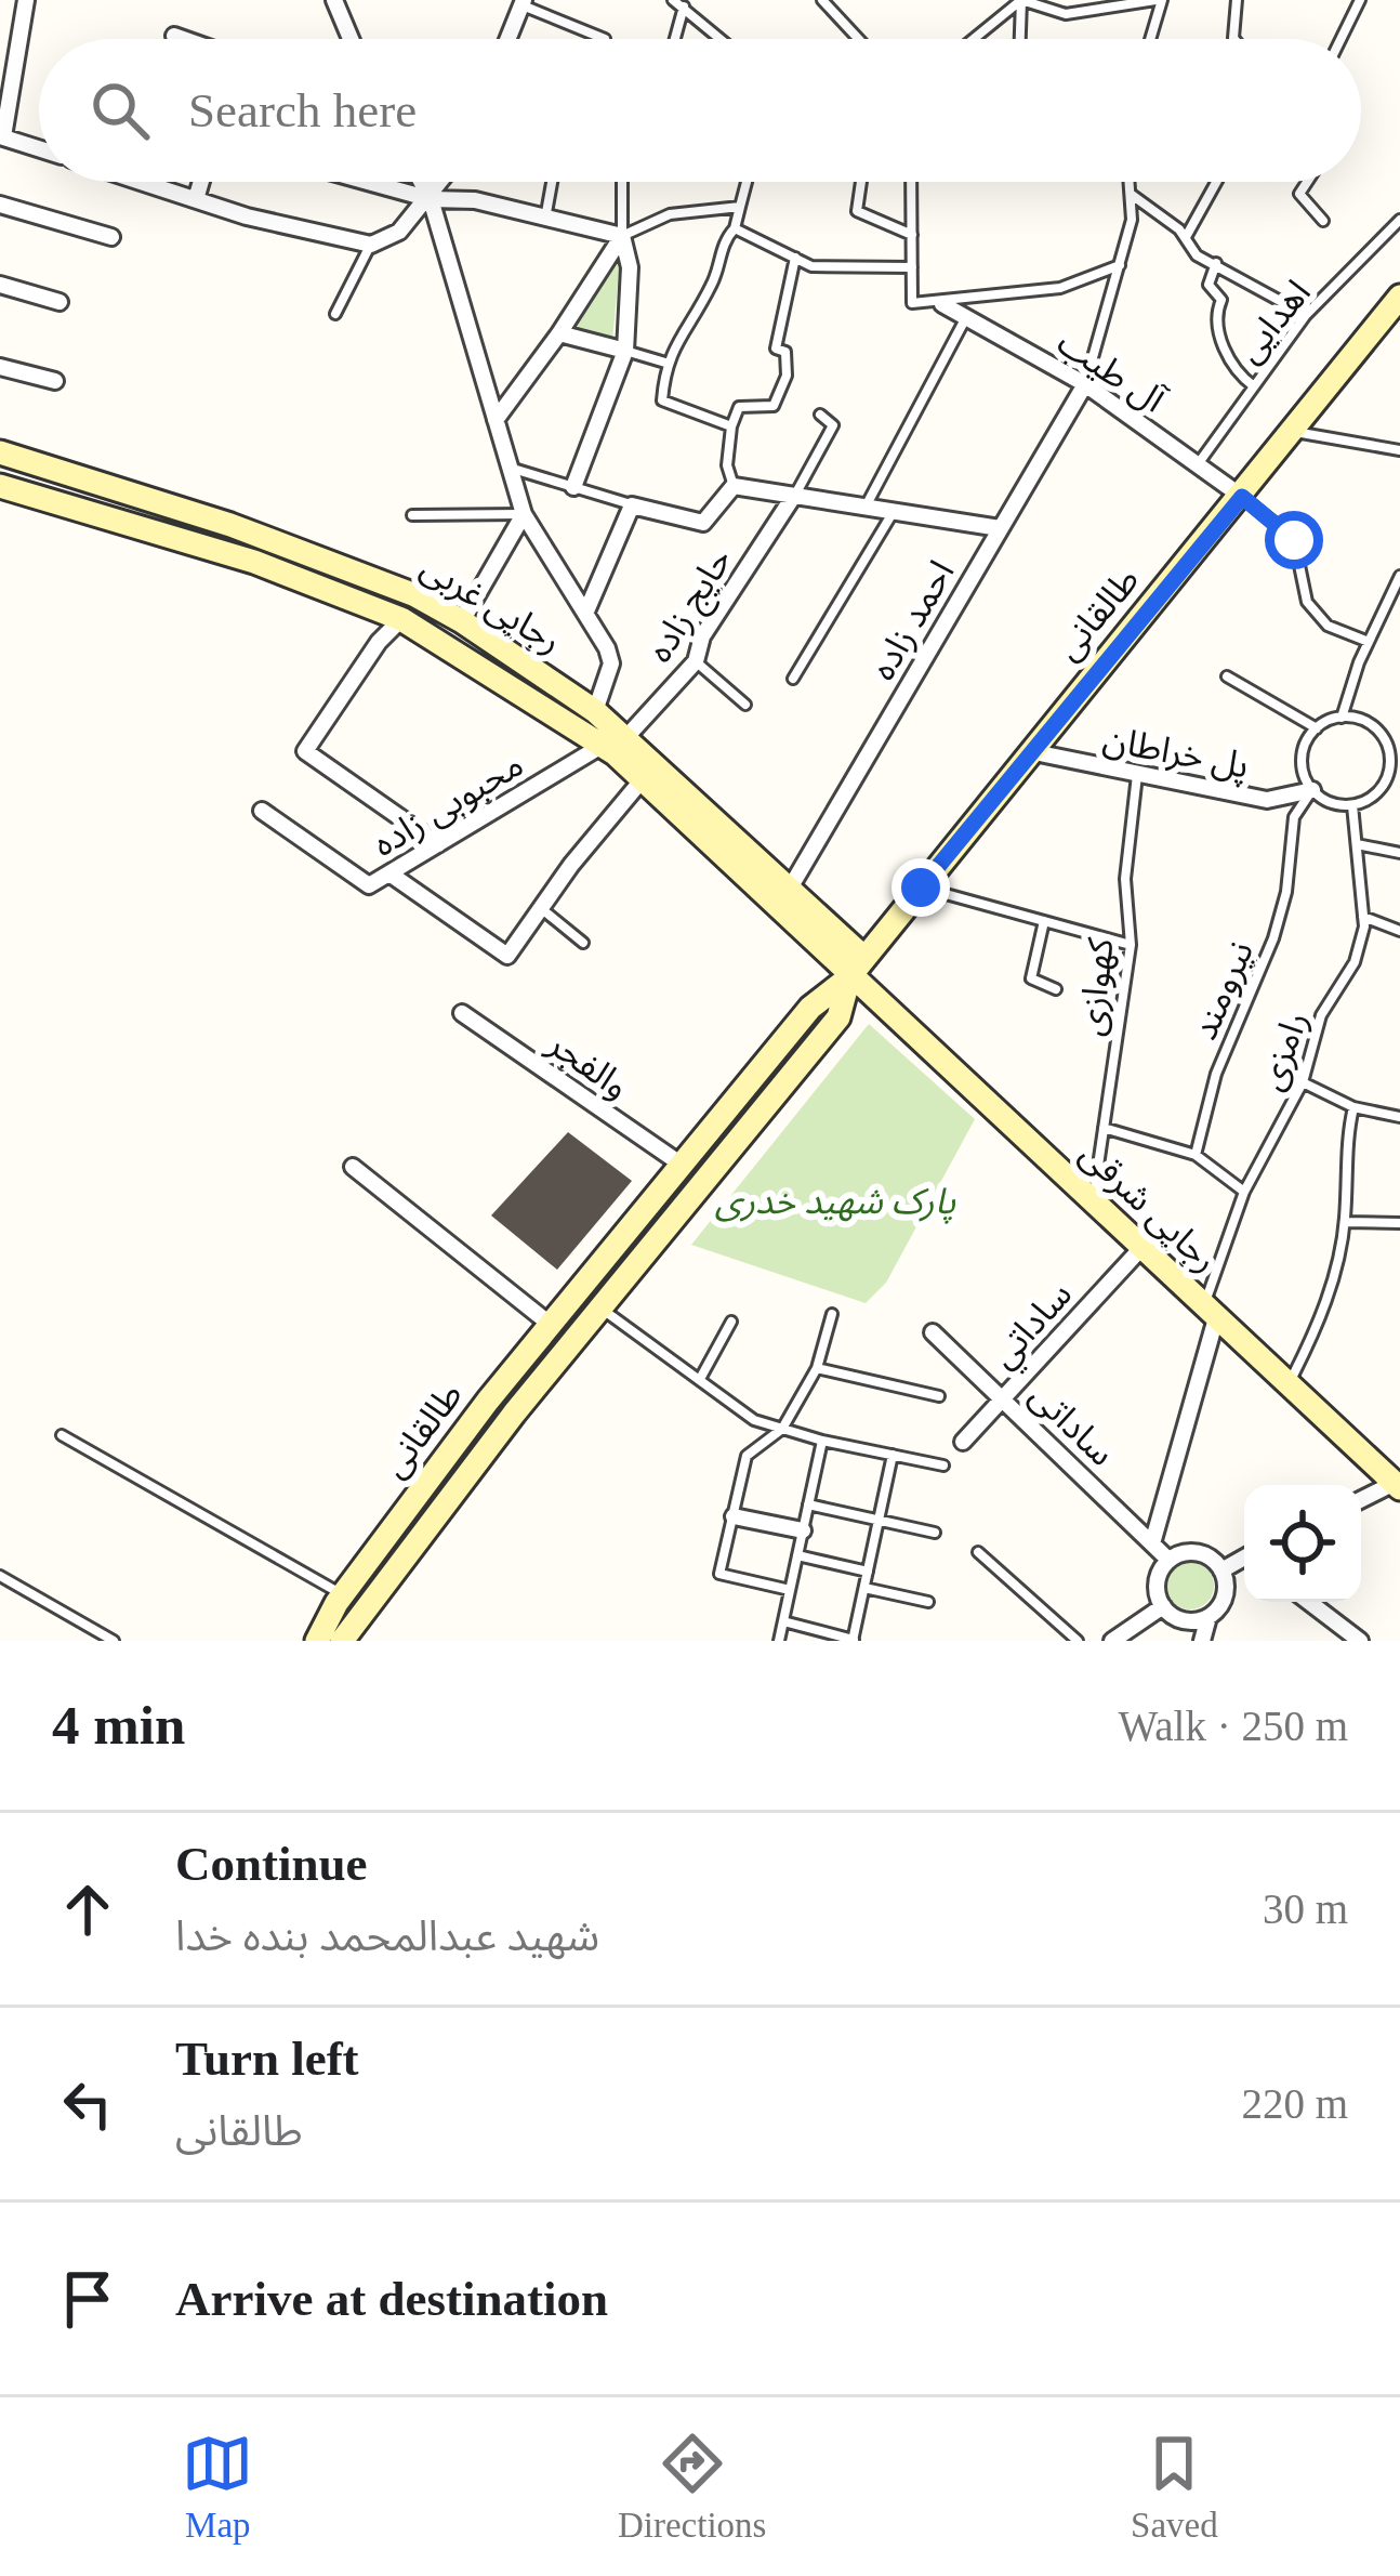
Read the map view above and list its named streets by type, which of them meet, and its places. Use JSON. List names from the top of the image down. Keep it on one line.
{"streets":{"street":["آل طیب","رجایی غربی","حایج زاده","طالقانی","احمد زاده","پل خراطان","محبوبی زاده","والفجر","رجایی شرقی","ساداتي","ساداتی"],"lane":["اهدایی","کهوازی","نیرومند","رامزی"]},"crossings":[["اهدایی","آل طیب"],["آل طیب","طالقانی"],["آل طیب","احمد زاده"],["رجایی غربی","حایج زاده"],["رجایی غربی","طالقانی"],["رجایی غربی","احمد زاده"],["رجایی غربی","محبوبی زاده"],["رجایی غربی","رجایی شرقی"],["طالقانی","پل خراطان"],["طالقانی","والفجر"],["طالقانی","رجایی شرقی"],["پل خراطان","کهوازی"],["پل خراطان","نیرومند"],["پل خراطان","رامزی"],["کهوازی","رجایی شرقی"],["نیرومند","رامزی"],["رامزی","رجایی شرقی"],["رجایی شرقی","ساداتي"],["ساداتي","ساداتی"]],"parks":["پارک شهید خدری"],"page":{"search":"Search here","heading":["4 min","Walk · 250 m"],"list":[["Continue","شهید عبدالمحمد بنده خدا","30 m"],["Turn left","طالقانی","220 m"],"Arrive at destination"],"nav":["Map","Directions","Saved"]}}
